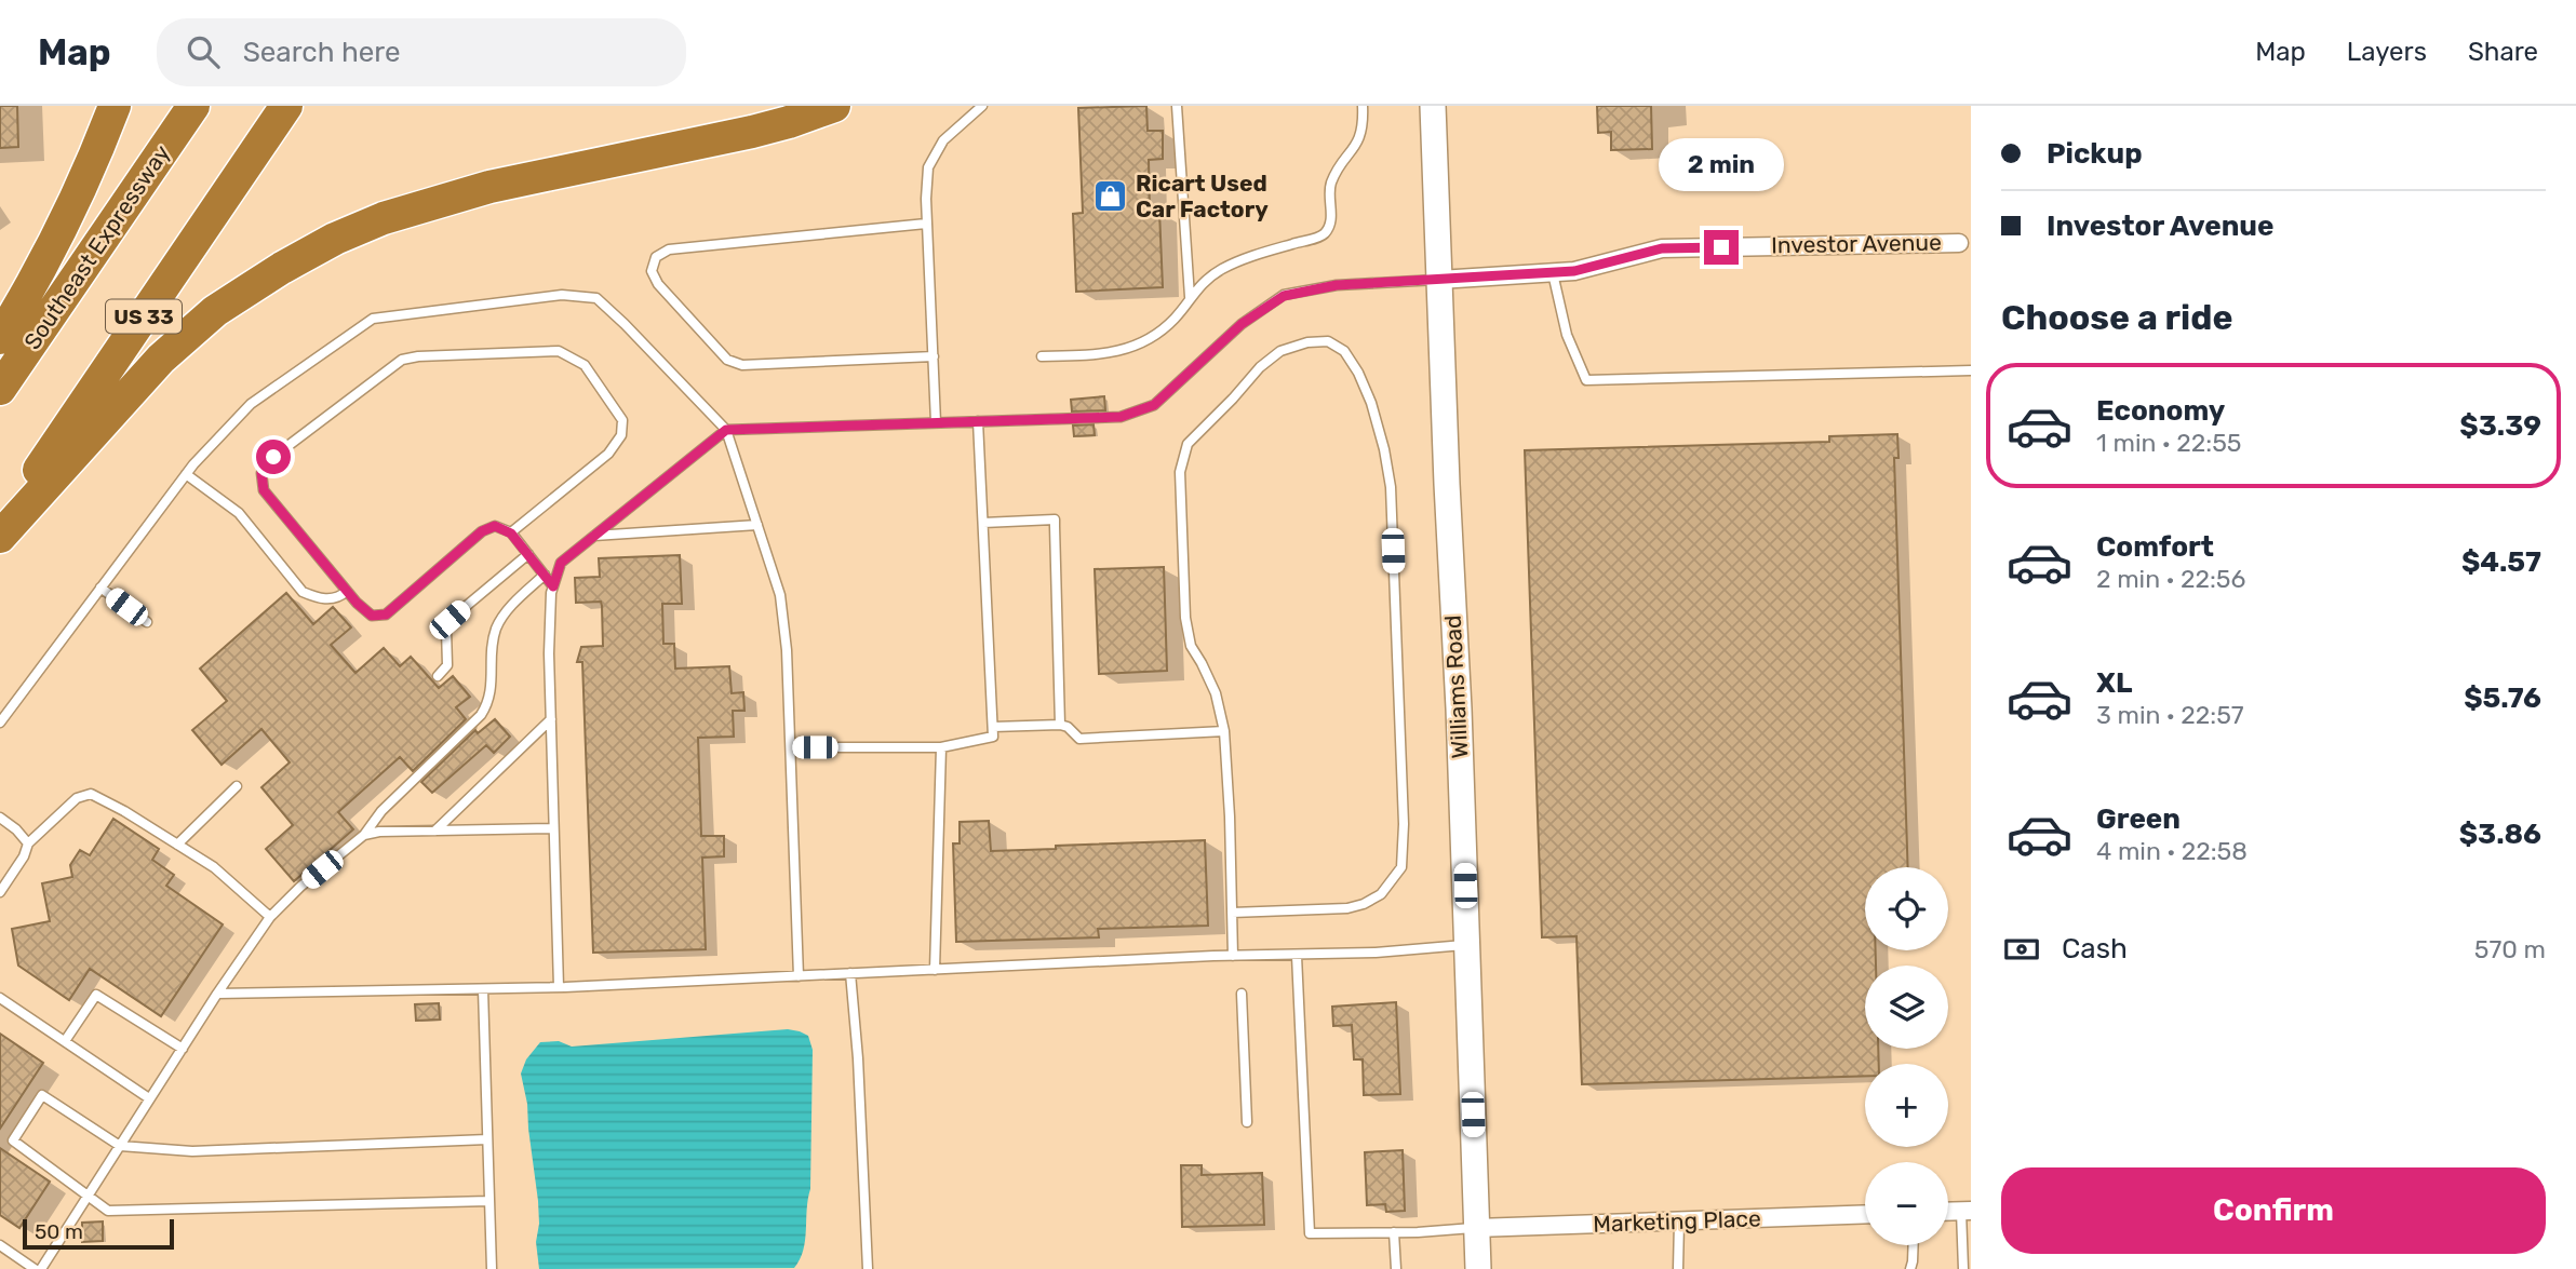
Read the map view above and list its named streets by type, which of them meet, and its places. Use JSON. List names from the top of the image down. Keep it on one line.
{"streets":{"highway":["Southeast Expressway","US 33"],"main road":["Williams Road"],"street":["Investor Avenue","Marketing Place"]},"crossings":[["Investor Avenue","Williams Road"],["Williams Road","Marketing Place"]],"places":{"shop":["Ricart Used Car Factory"]},"scale_bar":"50 m","page":{"header":"Map","search":"Search here","nav":["Map","Layers","Share"],"banner":["Pickup","Investor Avenue"],"bubble":"2 min","heading":"Choose a ride","list":[{"name":"Economy","note":"1 min · 22:55","value":"$3.39"},{"name":"Comfort","note":"2 min · 22:56","value":"$4.57"},{"name":"XL","note":"3 min · 22:57","value":"$5.76"},{"name":"Green","note":"4 min · 22:58","value":"$3.86"}],"map_buttons":["+","−"],"pay":["Cash","570 m"],"buttons":"Confirm","scale":"50 m"}}
